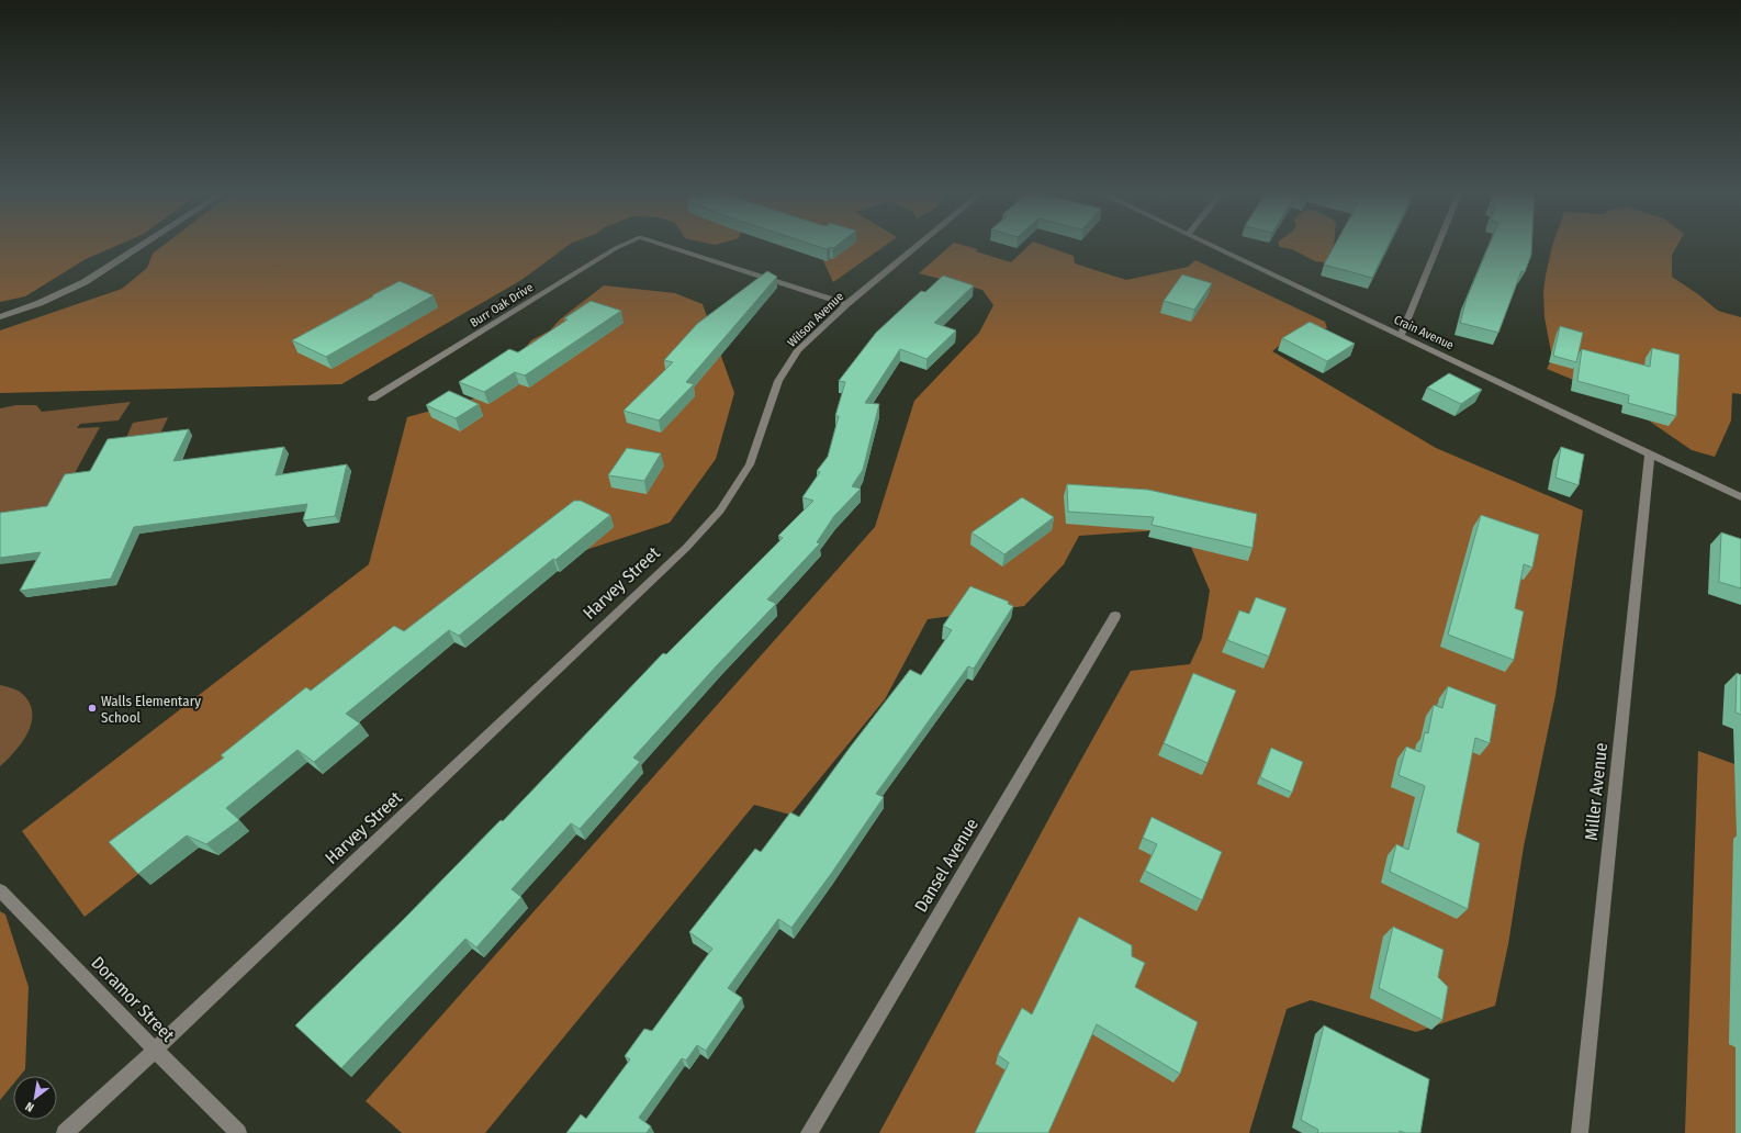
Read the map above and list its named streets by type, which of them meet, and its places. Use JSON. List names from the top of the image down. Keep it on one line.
{"streets":{"street":["Burr Oak Drive","Wilson Avenue","Crain Avenue","Harvey Street","Miller Avenue","Dansel Avenue","Doramor Street"]},"crossings":[["Burr Oak Drive","Wilson Avenue"],["Wilson Avenue","Harvey Street"],["Crain Avenue","Miller Avenue"],["Harvey Street","Doramor Street"]],"places":["Walls Elementary School"],"north":"bottom left"}
